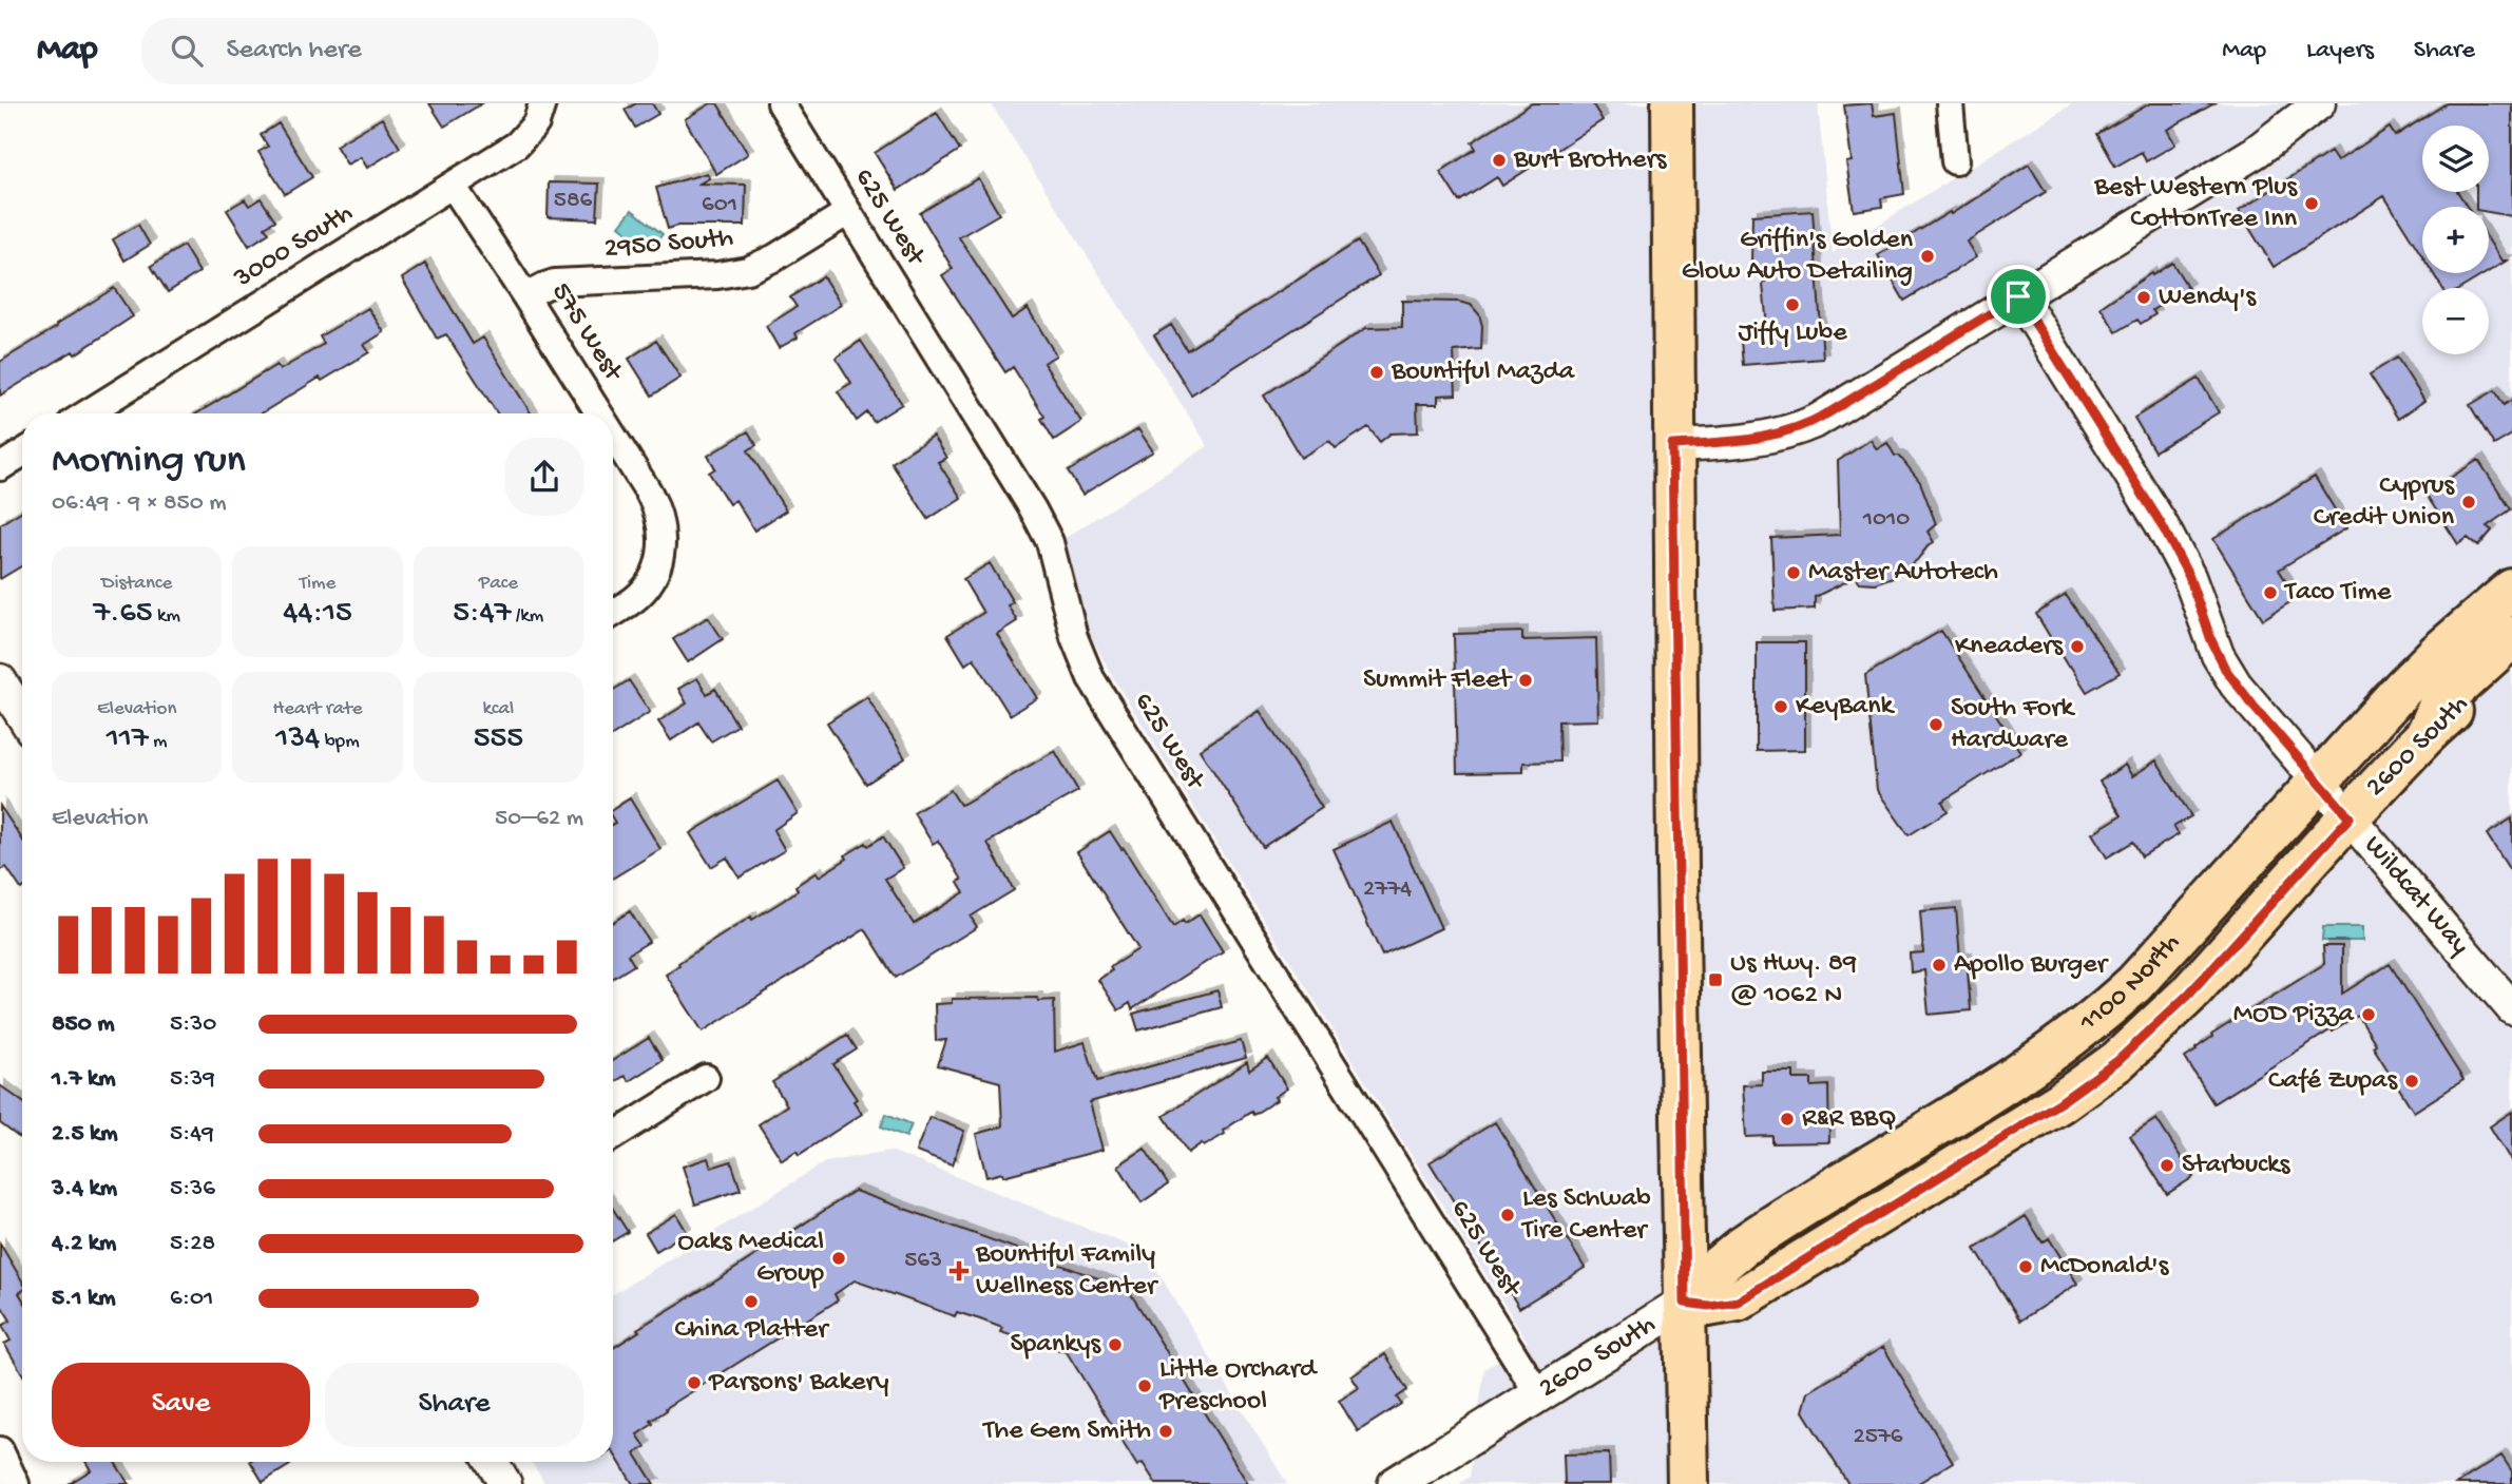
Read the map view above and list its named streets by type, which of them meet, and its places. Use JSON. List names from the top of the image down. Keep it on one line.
{"streets":{"main road":["2600 South","1100 North"],"street":["625 West","2950 South","3000 South","575 West","Wildcat Way"]},"crossings":[["625 West","2950 South"],["625 West","2600 South"],["2950 South","575 West"],["3000 South","575 West"],["2600 South","Wildcat Way"],["2600 South","1100 North"],["Wildcat Way","1100 North"]],"places":{"other":["Burt Brothers","Best Western Plus CottonTree Inn","Griffin's Golden Glow Auto Detailing","Wendy's","Jiffy Lube","Bountiful Mazda","Cyprus Credit Union","Master Autotech","Taco Time","Kneaders","Summit Fleet","KeyBank","South Fork Hardware","Apollo Burger","MOD Pizza","Café Zupas","R&R BBQ","Starbucks","Les Schwab Tire Center","Oaks Medical Group","McDonald's","China Platter","Spankys","Parsons' Bakery","Little Orchard Preschool","The Gem Smith"],"transit":["Us Hwy. 89 @ 1062 N"],"health":["Bountiful Family Wellness Center"]},"house_numbers":["586","601","1010","2774","563","2576"],"page":{"header":"Map","search":"Search here","nav":["Map","Layers","Share"],"map_buttons":["+","−"],"heading":["Morning run","06:49 · 9 × 850 m"],"stats":[["Distance","7.65 km"],["Time","44:15"],["Pace","5:47 /km"],["Elevation","117 m"],["Heart rate","134 bpm"],["kcal","555"]],"chart":["Elevation","50–62 m"],"list":[{"name":"850 m","note":"5:30"},{"name":"1.7 km","note":"5:39"},{"name":"2.5 km","note":"5:49"},{"name":"3.4 km","note":"5:36"},{"name":"4.2 km","note":"5:28"},{"name":"5.1 km","note":"6:01"}],"buttons":["Save","Share"]}}
